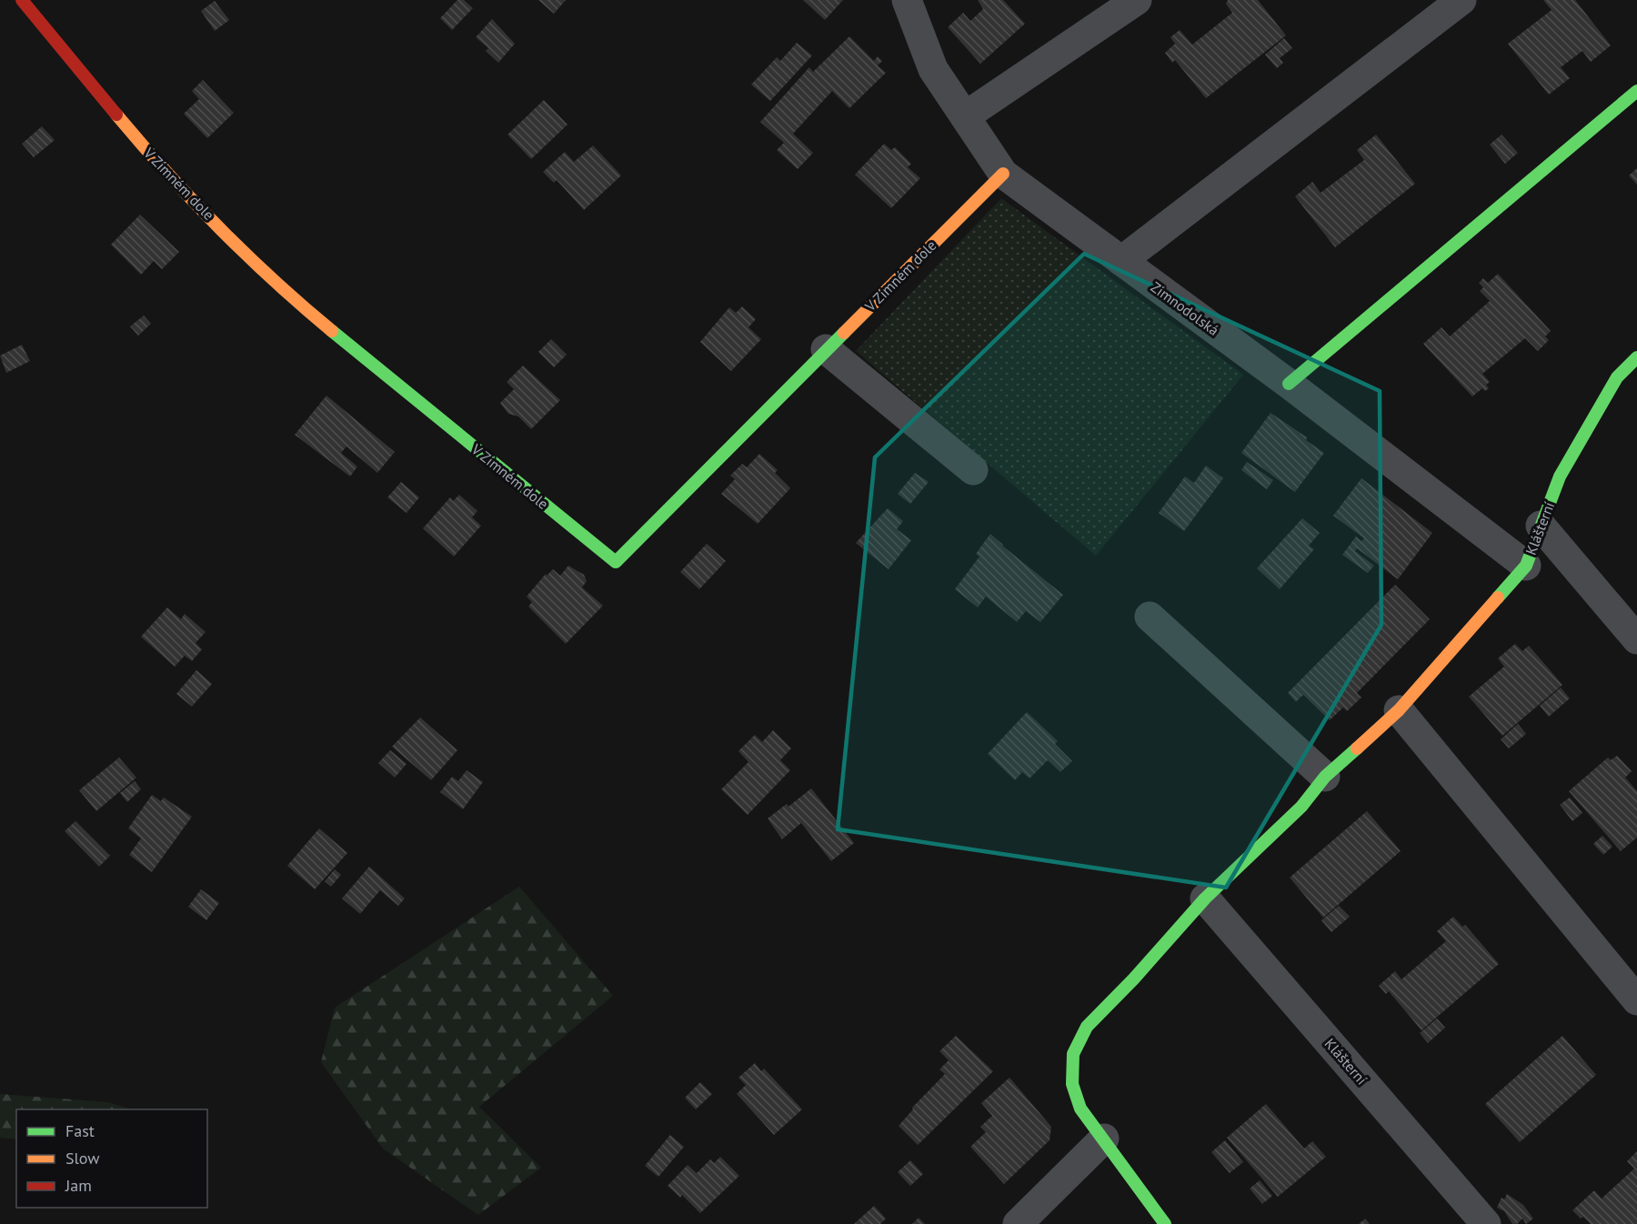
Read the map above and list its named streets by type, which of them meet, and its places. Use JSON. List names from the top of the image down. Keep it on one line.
{"streets":{"street":["V Zimném dole","Zimnodolská","Klášterní"]},"crossings":[["V Zimném dole","Zimnodolská"],["Zimnodolská","Klášterní"]],"legend":["Fast","Slow","Jam"]}
